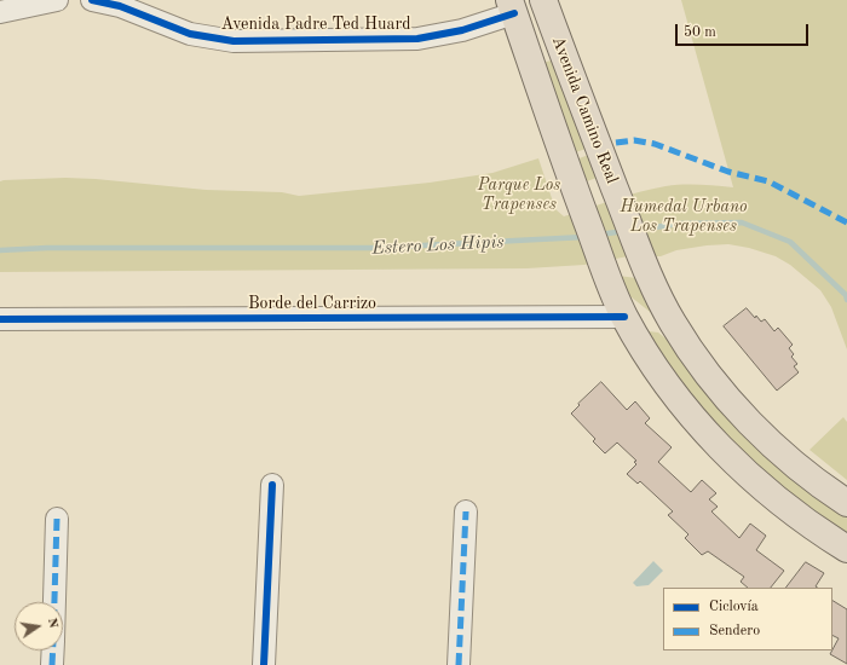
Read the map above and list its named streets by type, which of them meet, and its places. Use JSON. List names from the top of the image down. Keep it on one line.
{"streets":{"main road":["Avenida Camino Real"],"street":["Avenida Padre Ted Huard","Borde del Carrizo"]},"crossings":[["Avenida Padre Ted Huard","Avenida Camino Real"],["Avenida Camino Real","Borde del Carrizo"]],"water":["Estero Los Hipis"],"parks":["Parque Los Trapenses","Humedal Urbano Los Trapenses"],"legend":["Ciclovía","Sendero"],"scale_bar":"50 m","north":"right"}
